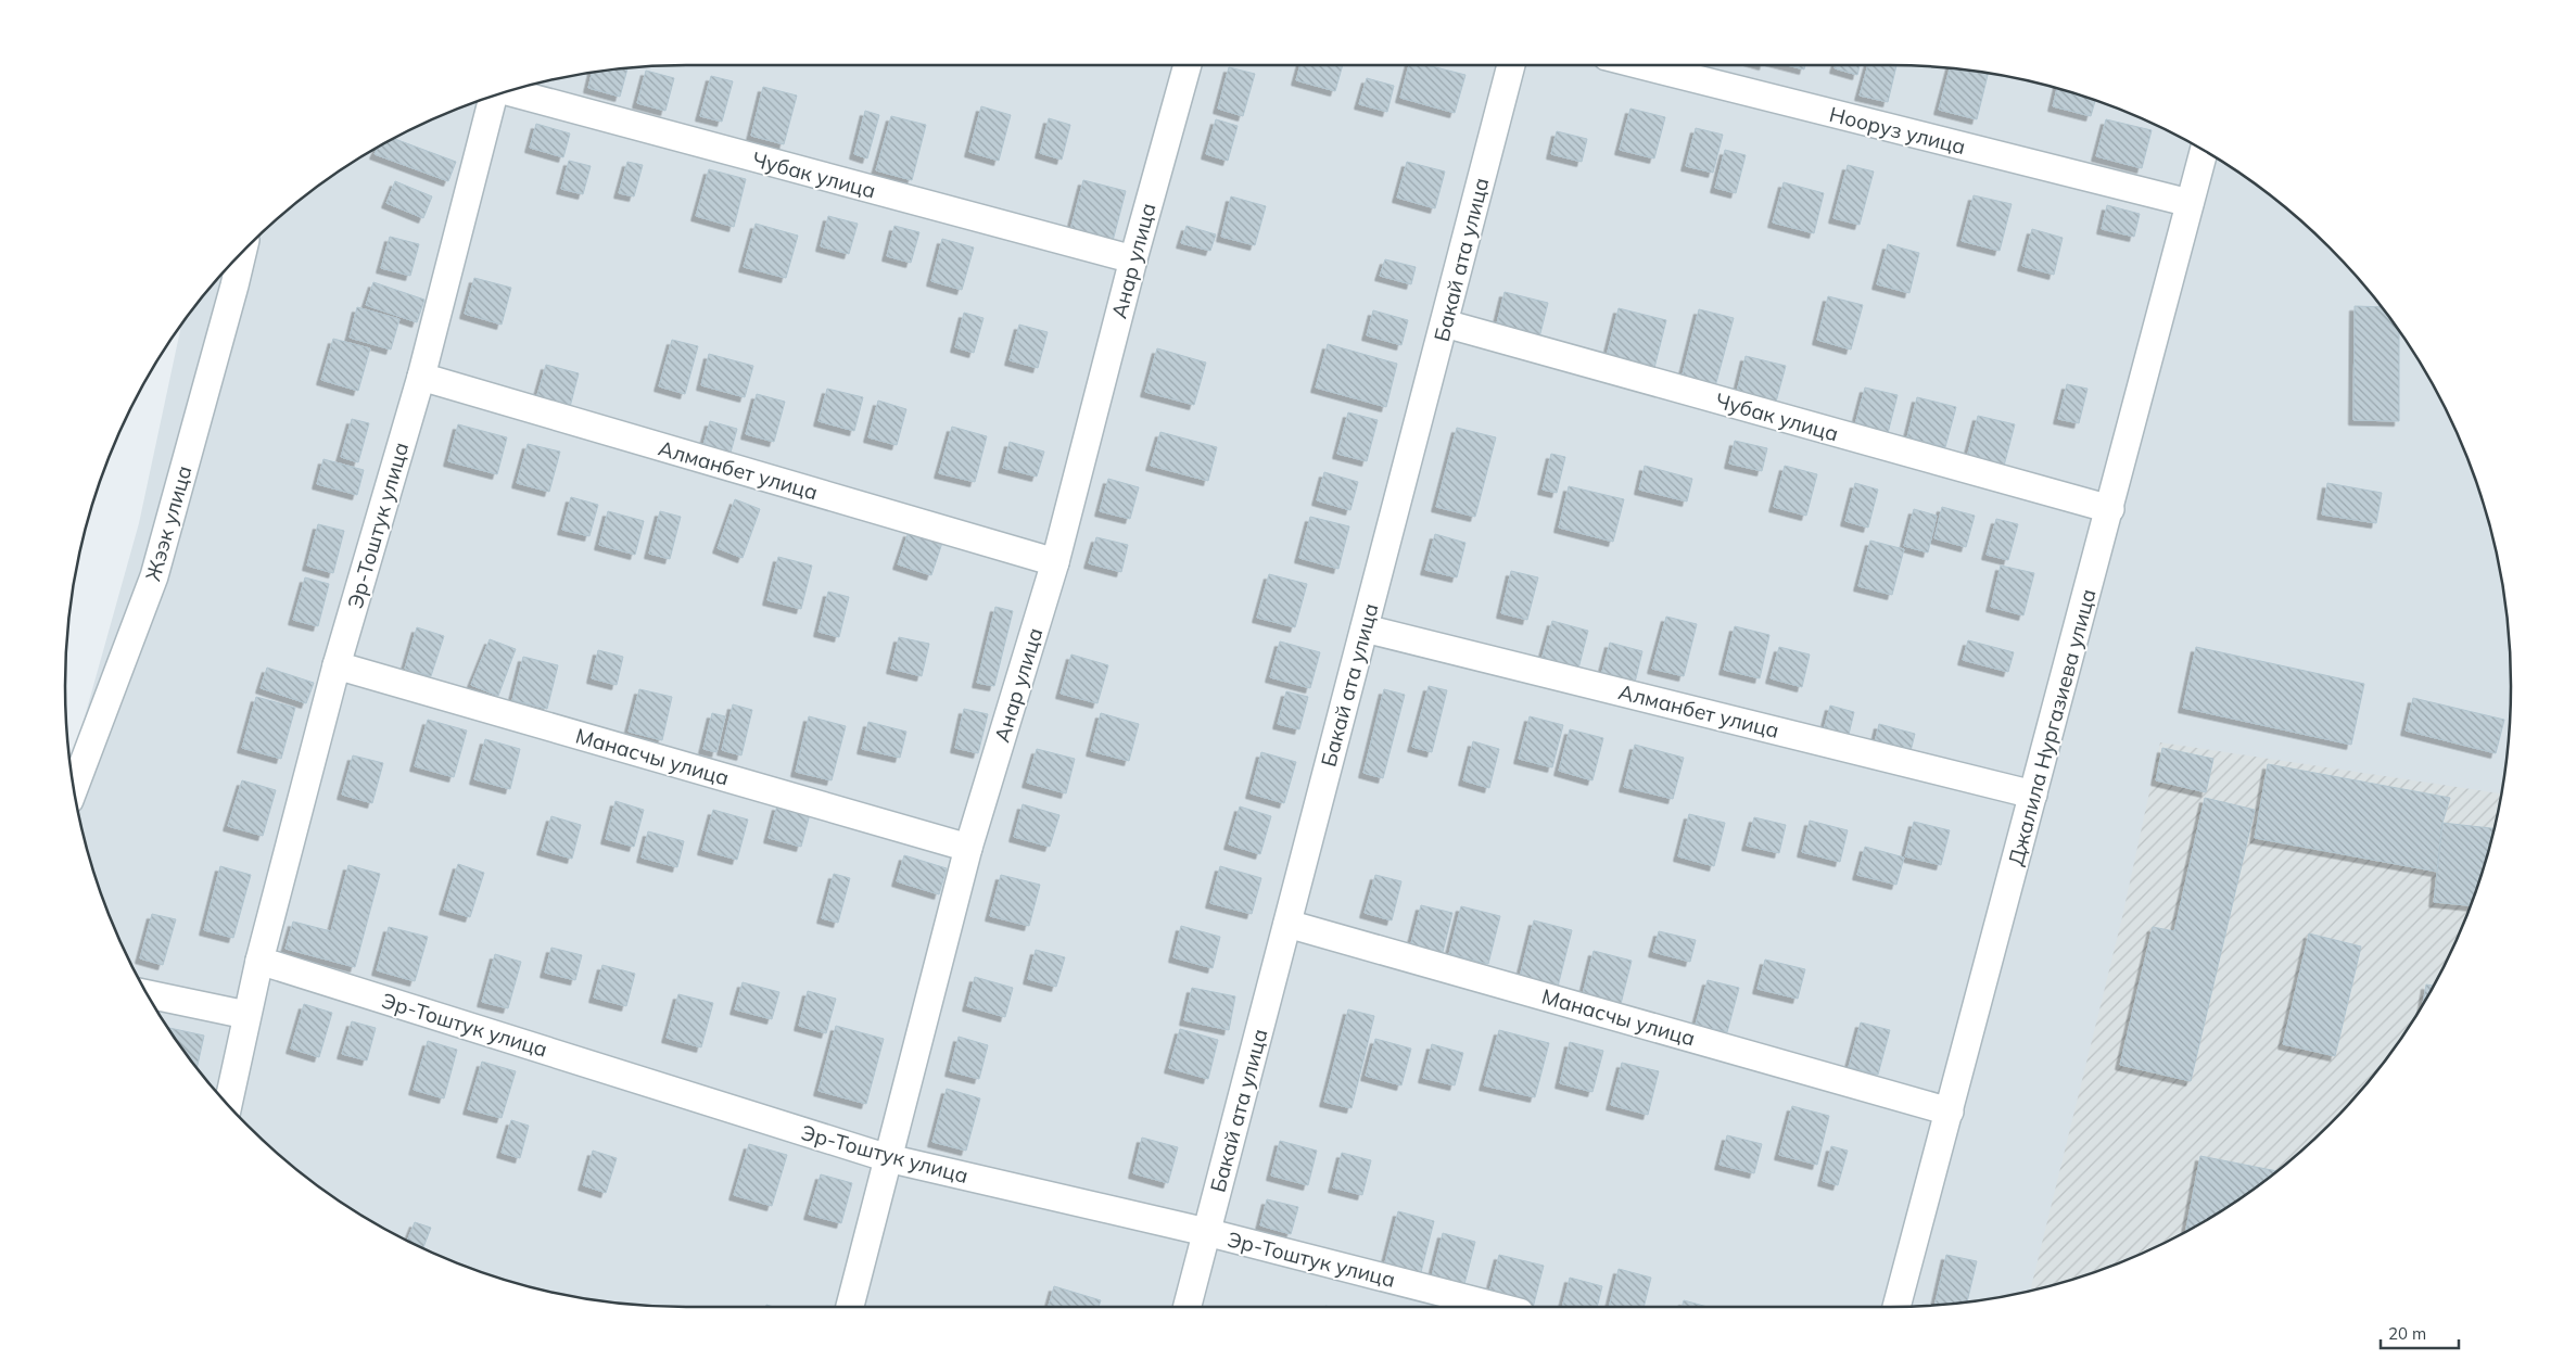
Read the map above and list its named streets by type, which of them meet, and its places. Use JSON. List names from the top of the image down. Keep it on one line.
{"streets":{"street":["Нооруз улица","Чубак улица","Бакай ата улица","Анар улица","Алманбет улица","Жээк улица","Эр-Тоштук улица","Джалила Нургазиева улица","Манасчы улица"]},"crossings":[["Нооруз улица","Джалила Нургазиева улица"],["Чубак улица","Бакай ата улица"],["Чубак улица","Анар улица"],["Чубак улица","Джалила Нургазиева улица"],["Бакай ата улица","Алманбет улица"],["Бакай ата улица","Эр-Тоштук улица"],["Бакай ата улица","Манасчы улица"],["Анар улица","Алманбет улица"],["Анар улица","Эр-Тоштук улица"],["Анар улица","Манасчы улица"],["Алманбет улица","Эр-Тоштук улица"],["Алманбет улица","Джалила Нургазиева улица"],["Эр-Тоштук улица","Манасчы улица"],["Джалила Нургазиева улица","Манасчы улица"]],"scale_bar":"20 m"}
